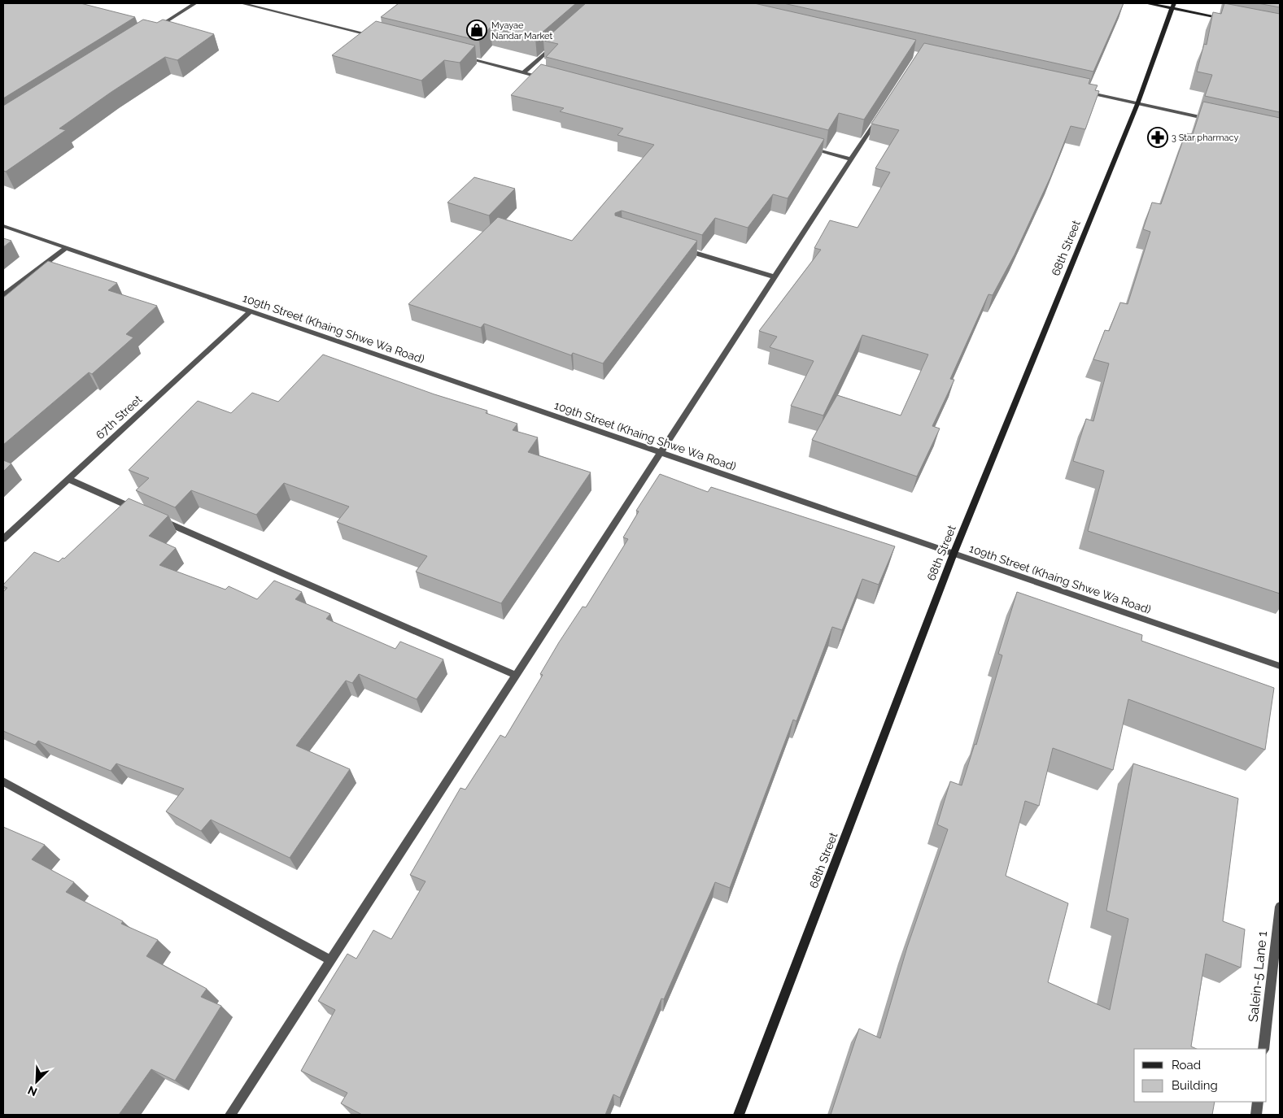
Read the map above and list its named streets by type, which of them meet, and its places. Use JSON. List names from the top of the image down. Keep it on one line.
{"streets":{"main road":["68th Street"],"street":["109th Street (Khaing Shwe Wa Road)","67th Street","Salein-5 Lane 1"]},"crossings":[["68th Street","109th Street (Khaing Shwe Wa Road)"],["109th Street (Khaing Shwe Wa Road)","67th Street"]],"places":{"shop":["Myayae Nandar Market"],"pharmacy":["3 Star pharmacy"]},"legend":["Road","Building"],"north":"bottom left"}
